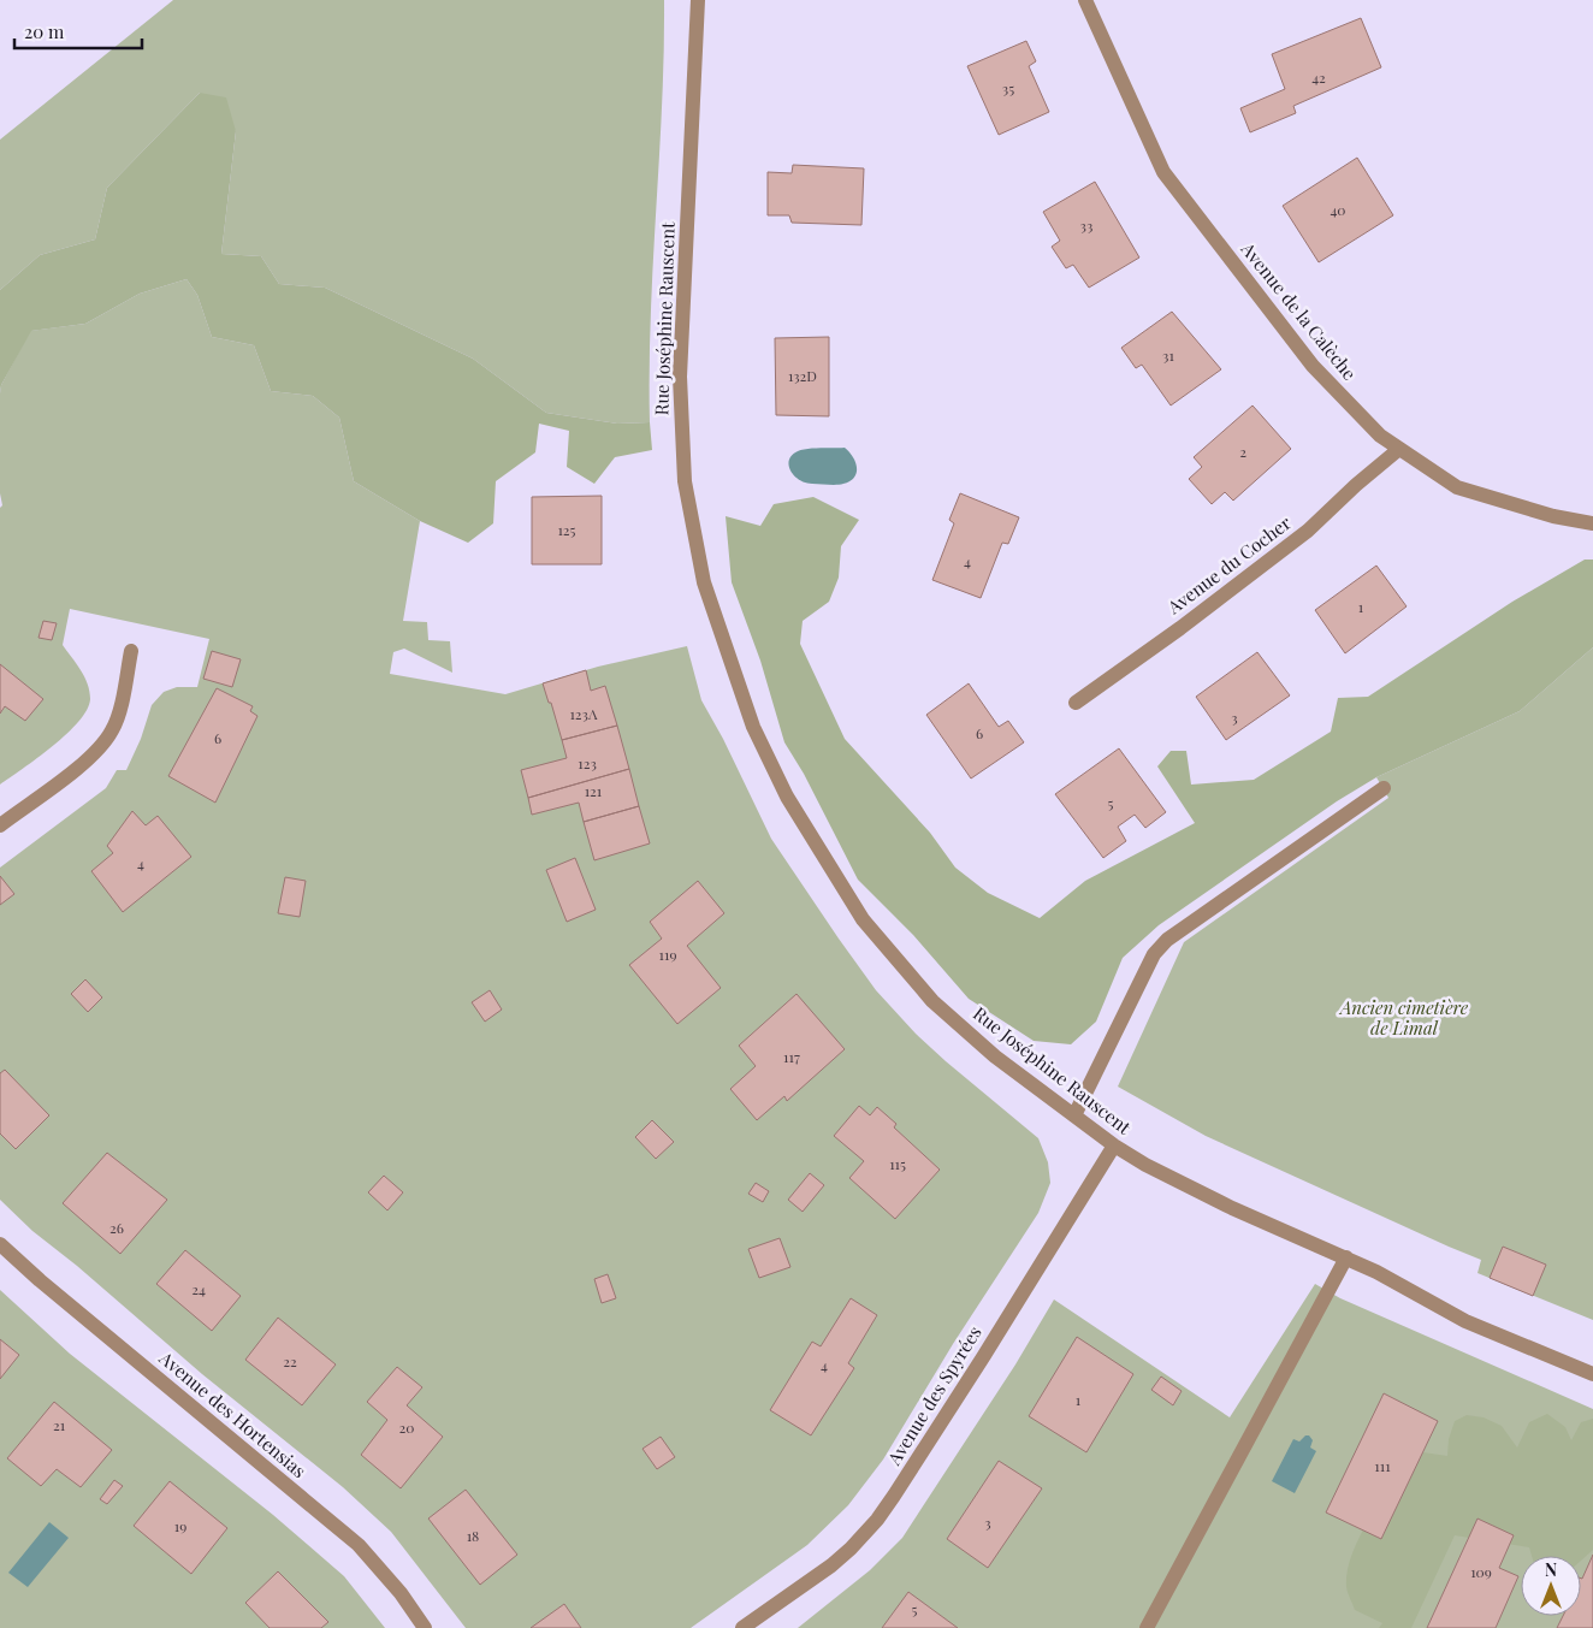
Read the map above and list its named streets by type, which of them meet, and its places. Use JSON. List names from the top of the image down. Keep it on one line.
{"streets":{"street":["Avenue de la Calèche","Rue Joséphine Rauscent","Avenue du Cocher","Avenue des Spyrées","Avenue des Hortensias"]},"crossings":[["Avenue de la Calèche","Avenue du Cocher"],["Rue Joséphine Rauscent","Avenue des Spyrées"]],"parks":["Ancien cimetière de Limal"],"house_numbers":["42","35","40","33","31","132D","2","125","4","1","123A","3","6","6","123","121","5","4","119","117","115","26","24","22","4","1","21","20","111","3","19","18","109","5"],"scale_bar":"20 m","north":"top"}
